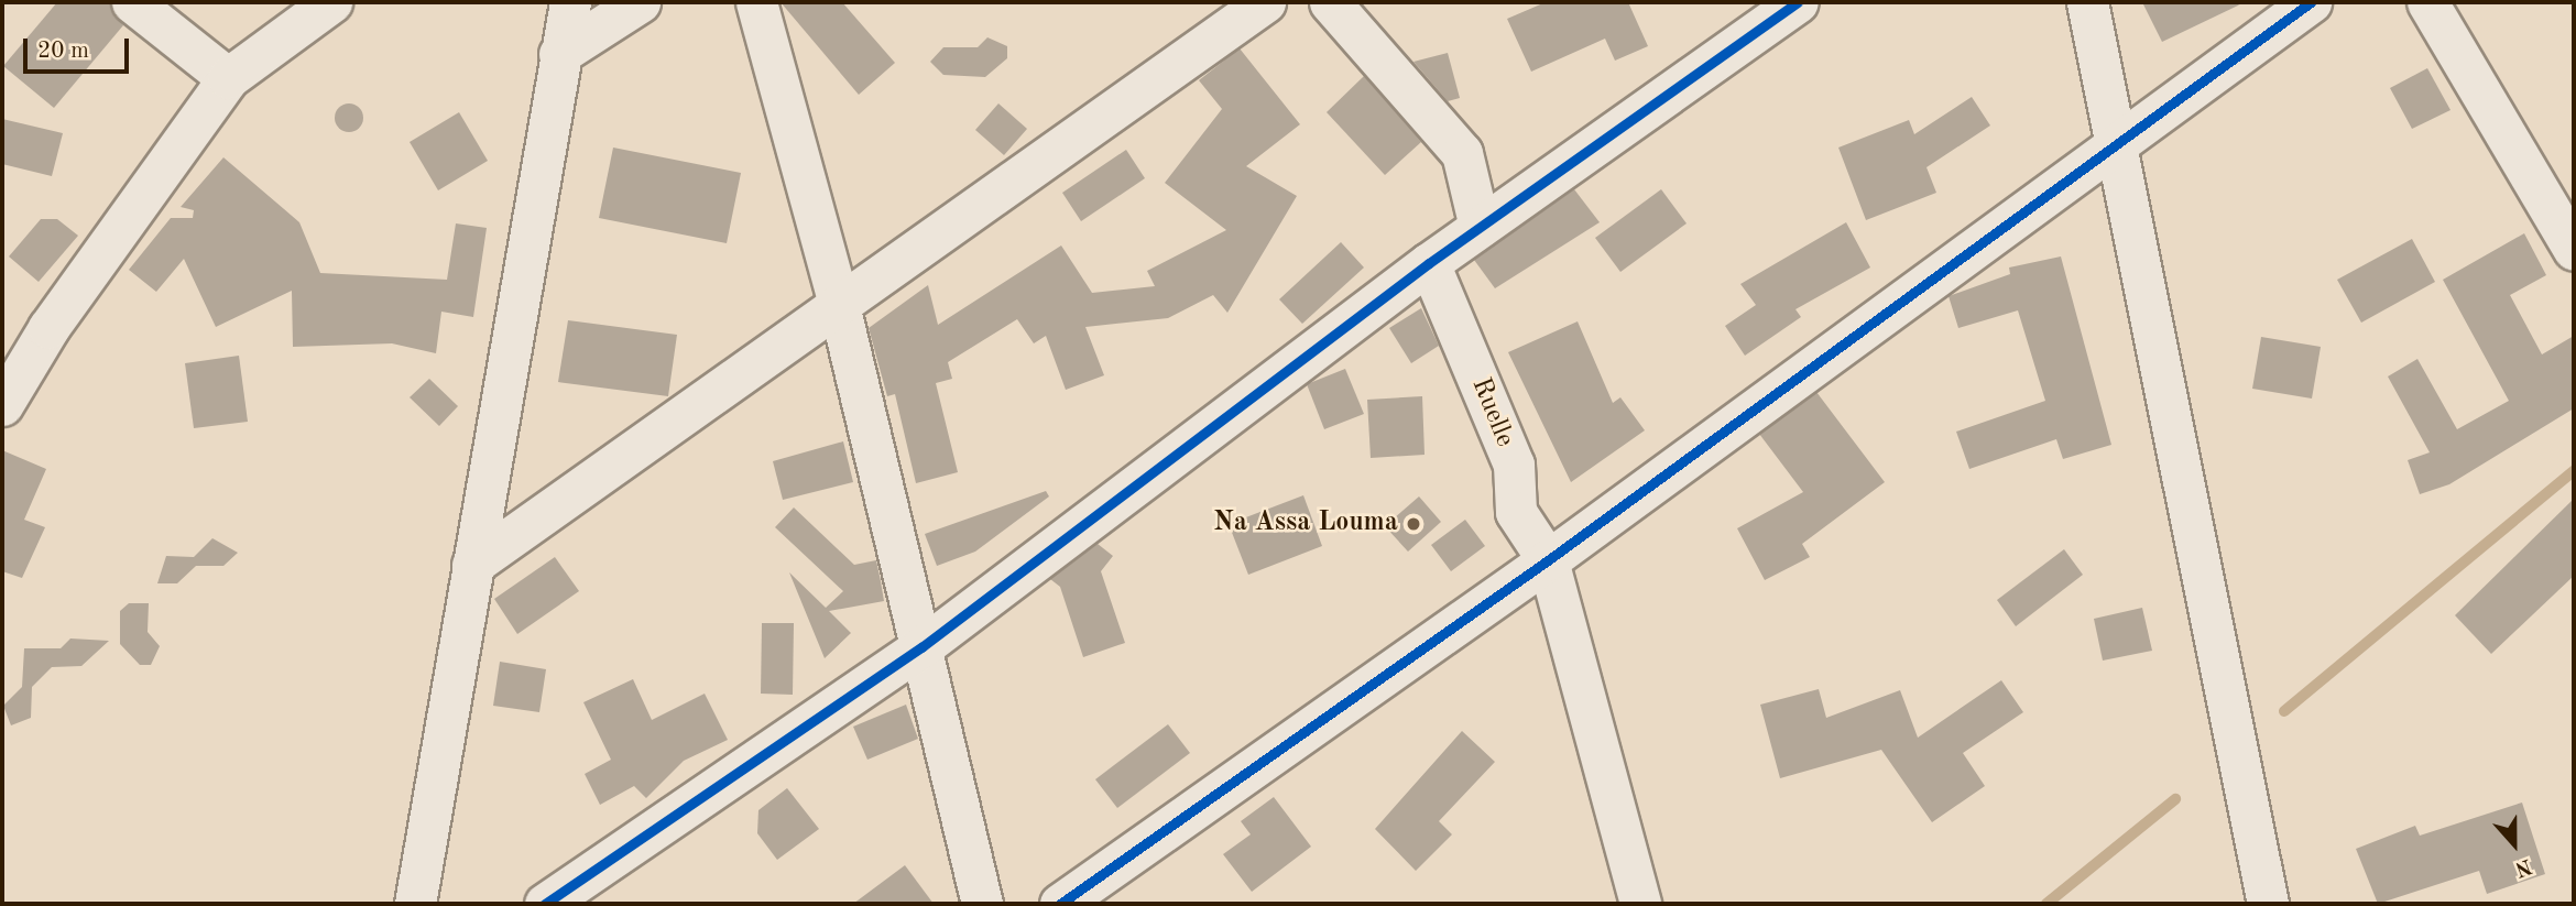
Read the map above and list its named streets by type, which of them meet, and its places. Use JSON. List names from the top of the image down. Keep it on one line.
{"streets":{"street":["Ruelle"]},"places":["Na Assa Louma"],"scale_bar":"20 m","north":"bottom"}
